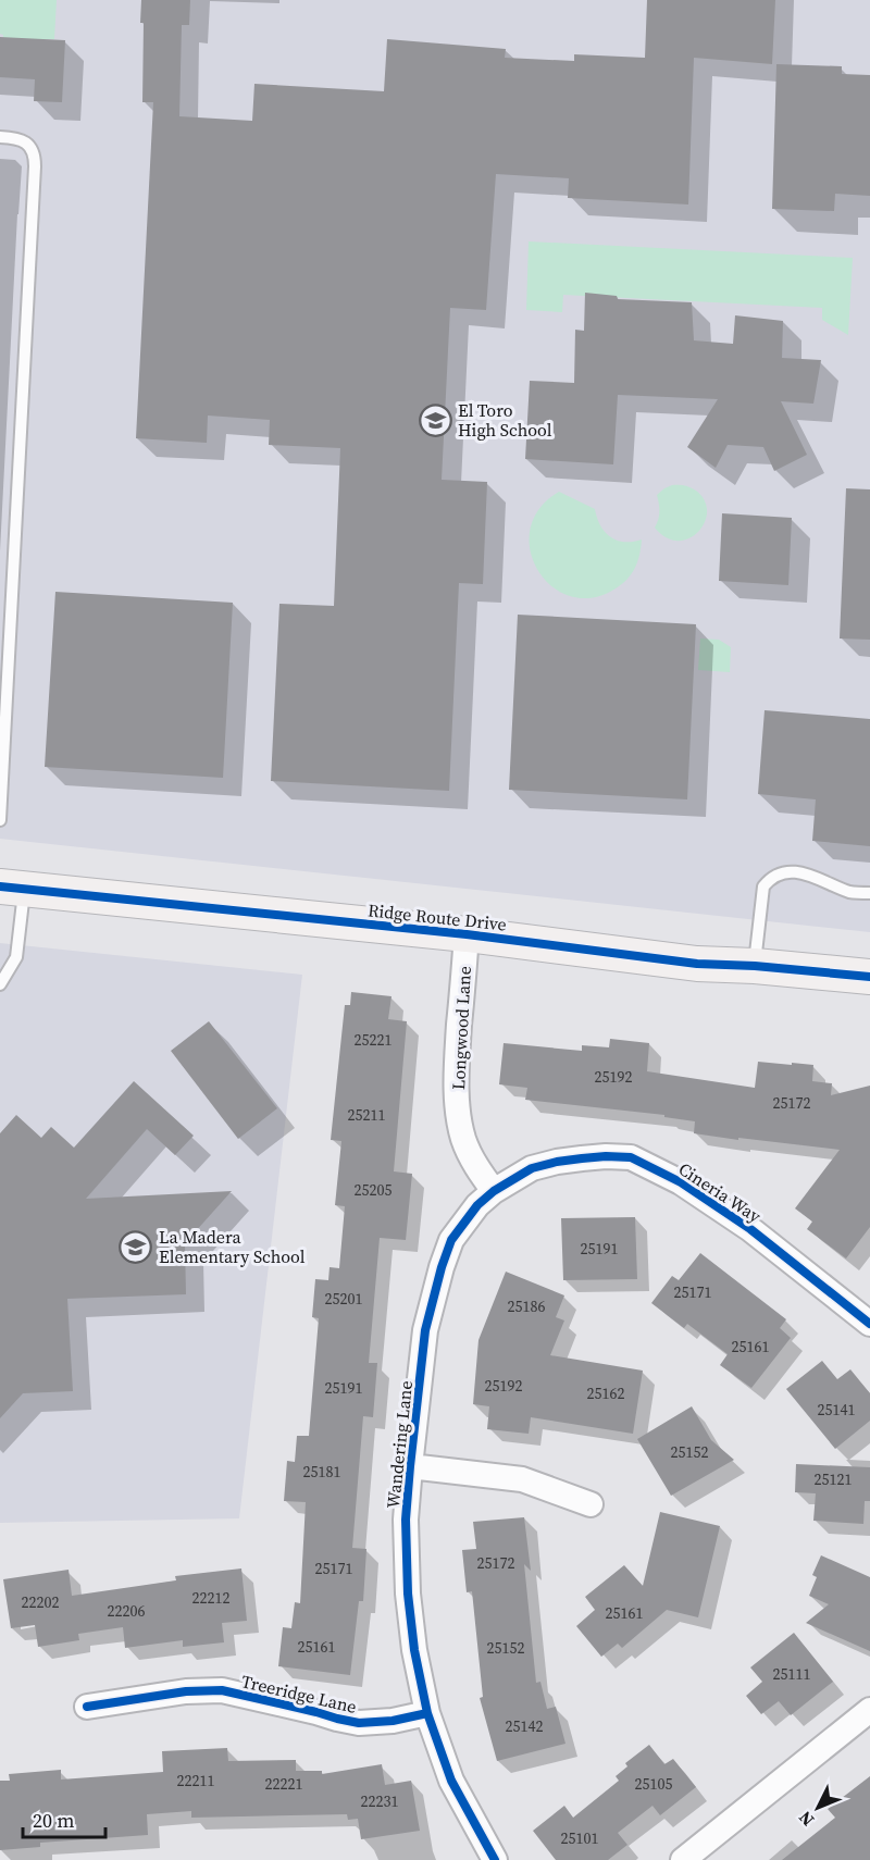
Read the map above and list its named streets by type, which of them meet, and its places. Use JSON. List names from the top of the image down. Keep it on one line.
{"streets":{"main road":["Ridge Route Drive"],"street":["Longwood Lane","Cineria Way","Wandering Lane","Treeridge Lane"]},"crossings":[["Ridge Route Drive","Longwood Lane"],["Longwood Lane","Cineria Way"],["Longwood Lane","Wandering Lane"],["Cineria Way","Wandering Lane"],["Wandering Lane","Treeridge Lane"]],"places":{"school or university":["El Toro High School","La Madera Elementary School"]},"house_numbers":["25221","25192","25172","25211","25205","25191","25171","25201","25186","25161","25192","25191","25162","25141","25152","25181","25121","25172","25171","22212","22202","22206","25161","25161","25152","25111","25142","22211","22221","25105","22231","25101"],"scale_bar":"20 m","north":"bottom left"}
